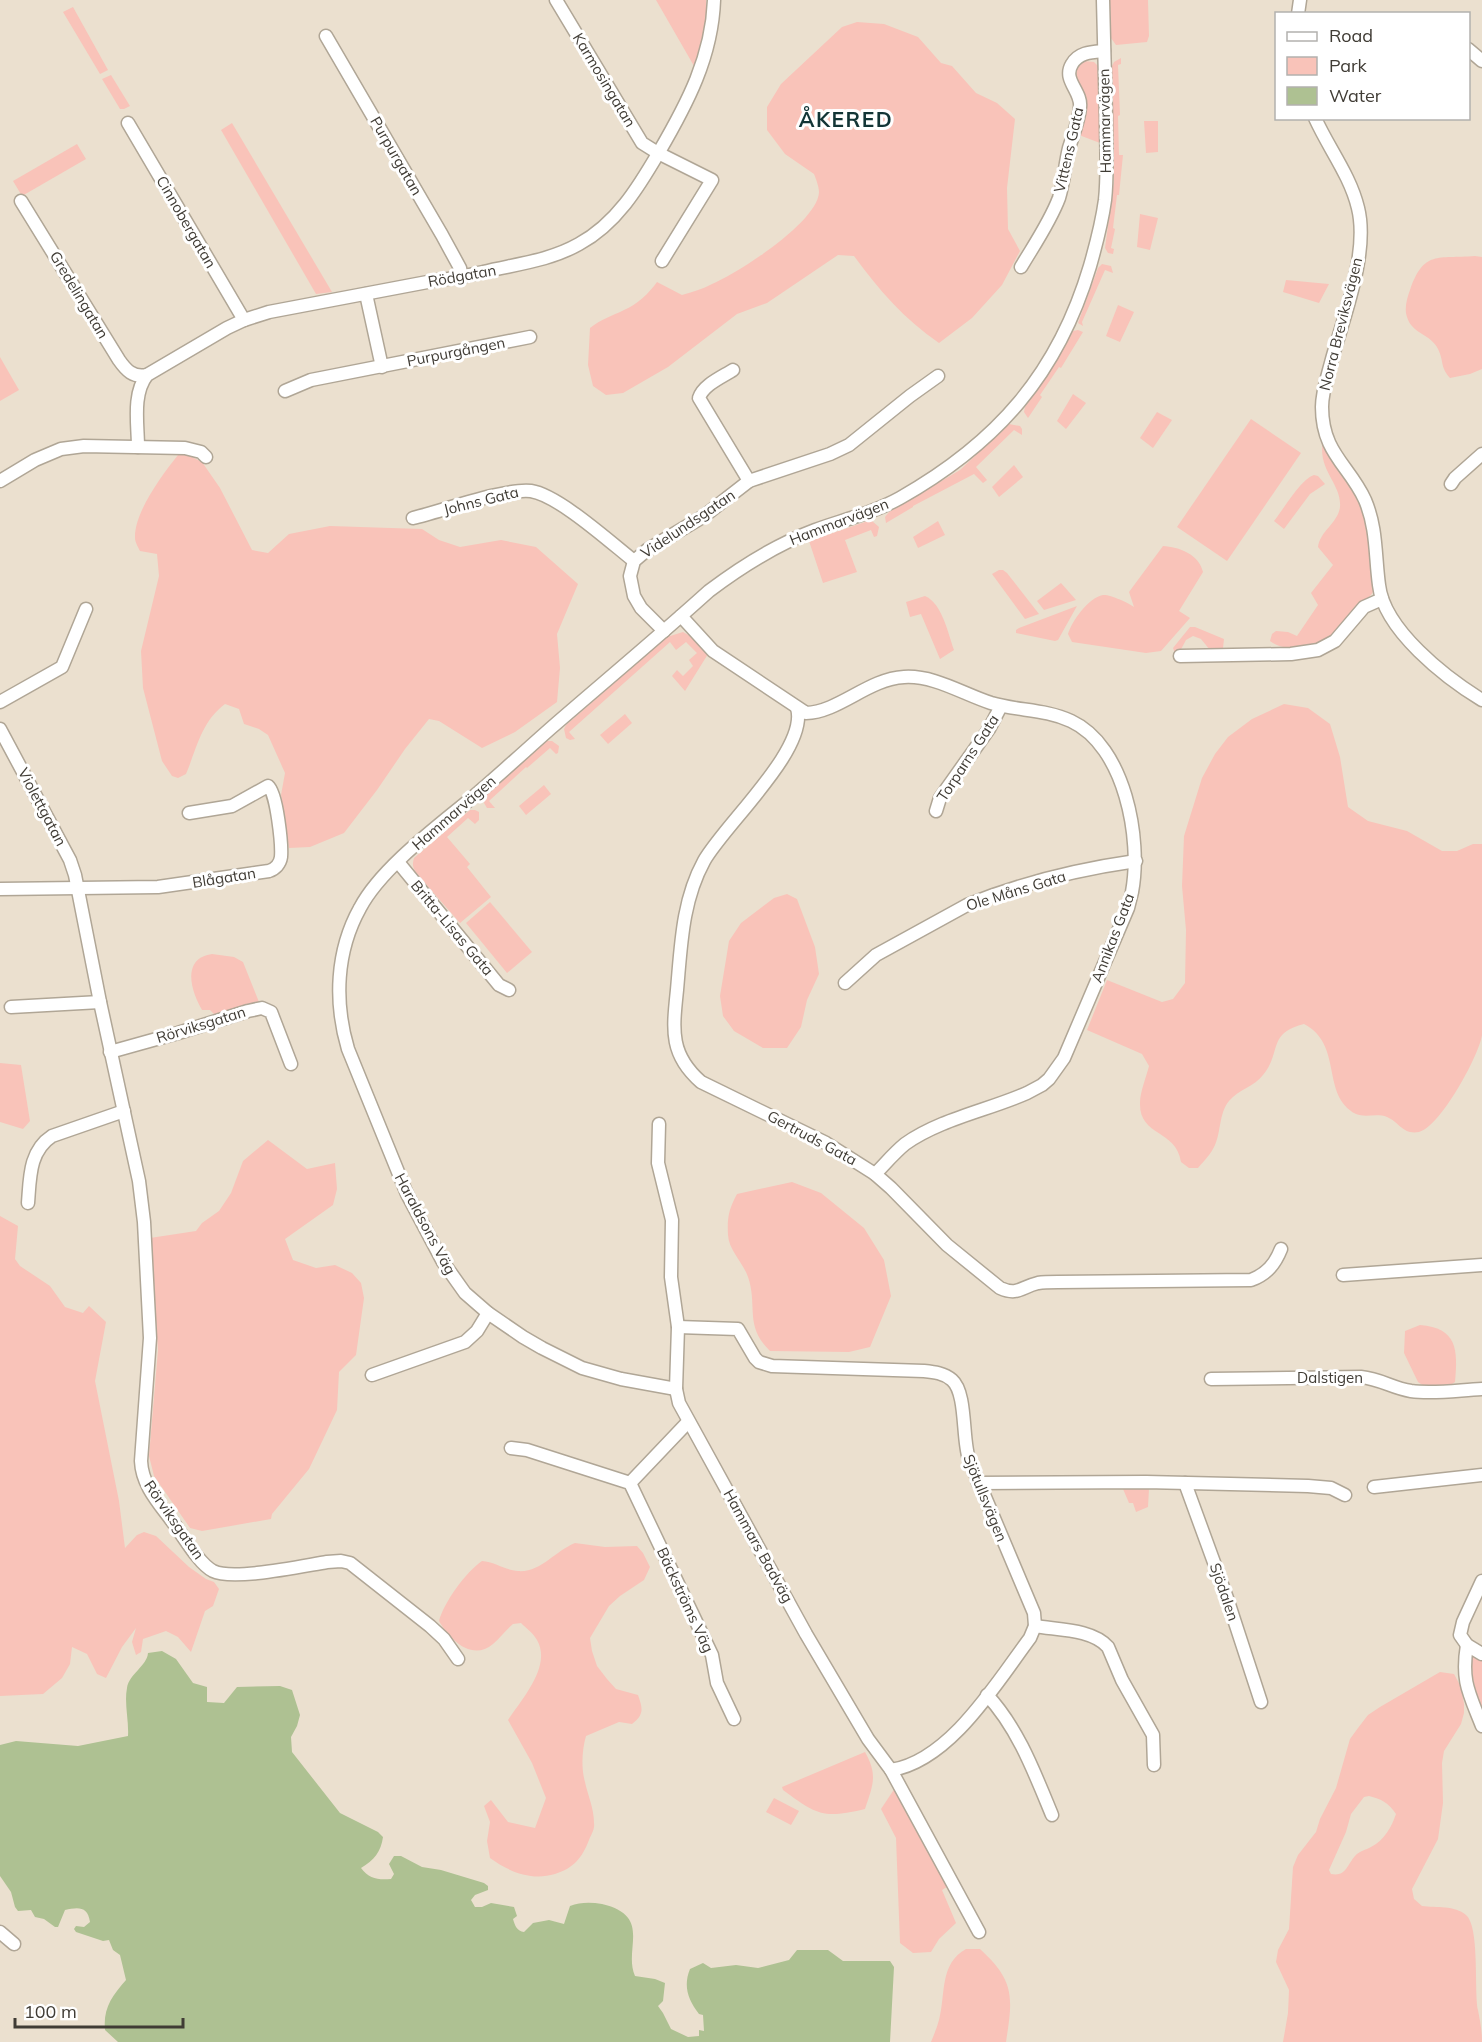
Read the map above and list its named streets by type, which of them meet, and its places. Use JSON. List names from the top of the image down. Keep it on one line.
{"streets":{"street":["Karmosingatan","Hammarvägen","Vittens Gata","Purpurgatan","Cinnobergatan","Rödgatan","Gredelingatan","Norra Breviksvägen","Purpurgången","Johns Gata","Videlundsgatan","Torparns Gata","Violettgatan","Blågatan","Ole Måns Gata","Britta-Lisas Gata","Annikas Gata","Rörviksgatan","Gertruds Gata","Haraldsons Väg","Dalstigen","Sjötullsvägen","Hammars Badväg","Sjödalen","Bäckströms Väg"]},"crossings":[["Karmosingatan","Rödgatan"],["Hammarvägen","Vittens Gata"],["Hammarvägen","Videlundsgatan"],["Hammarvägen","Britta-Lisas Gata"],["Hammarvägen","Haraldsons Väg"],["Purpurgatan","Rödgatan"],["Cinnobergatan","Rödgatan"],["Rödgatan","Gredelingatan"],["Johns Gata","Videlundsgatan"],["Torparns Gata","Annikas Gata"],["Violettgatan","Blågatan"],["Violettgatan","Rörviksgatan"],["Blågatan","Rörviksgatan"],["Ole Måns Gata","Annikas Gata"],["Annikas Gata","Gertruds Gata"],["Haraldsons Väg","Hammars Badväg"],["Sjötullsvägen","Hammars Badväg"]],"districts":["ÅKERED"],"legend":["Road","Park","Water"],"scale_bar":"100 m"}
